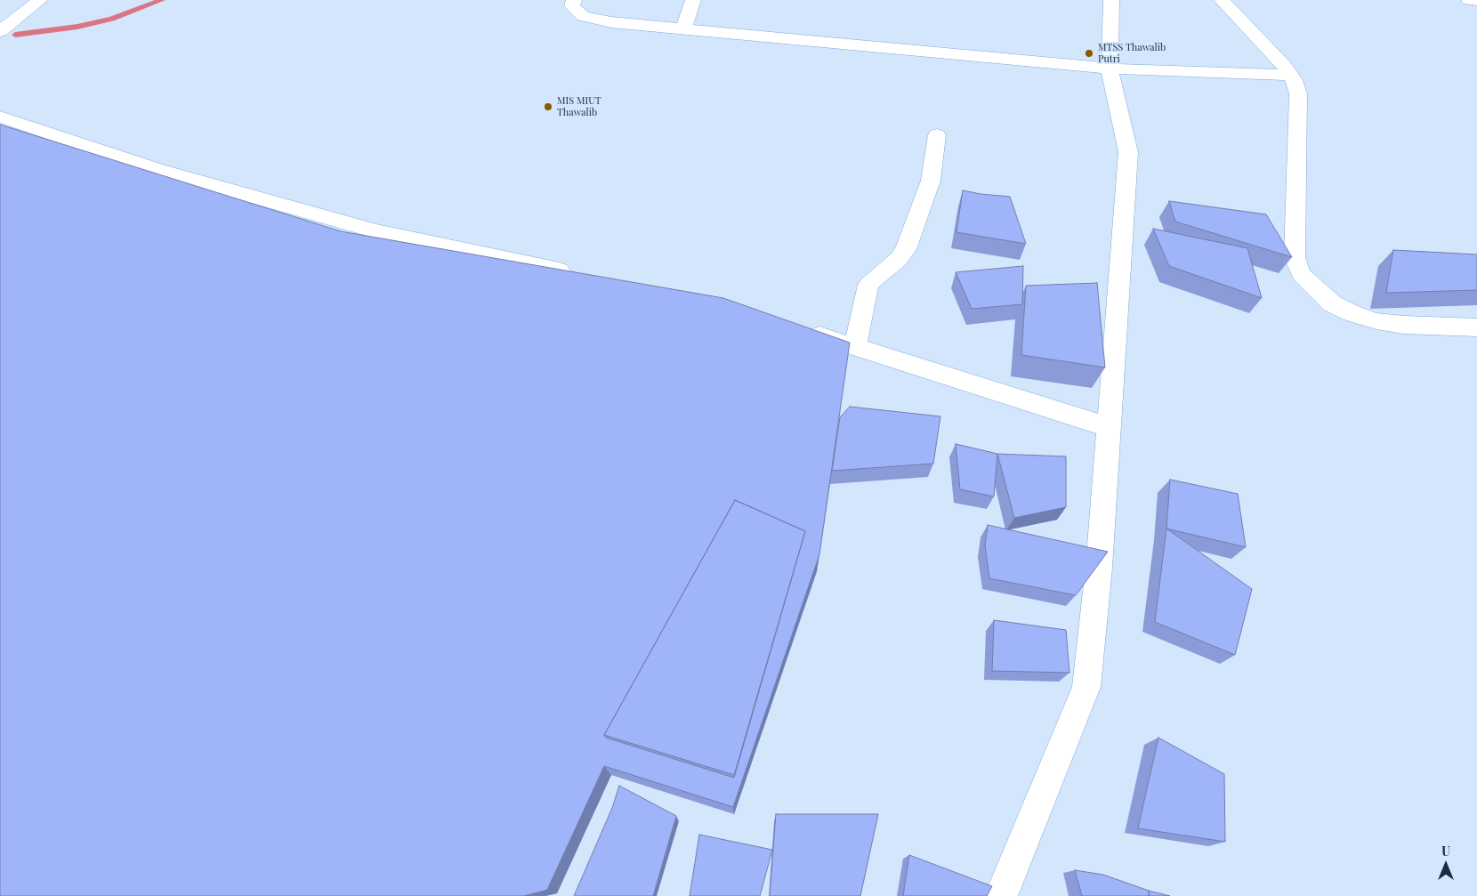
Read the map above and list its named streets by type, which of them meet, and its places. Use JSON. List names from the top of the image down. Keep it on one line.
{"places":["MTSS Thawalib Putri","MIS MIUT Thawalib"],"north":"top"}
